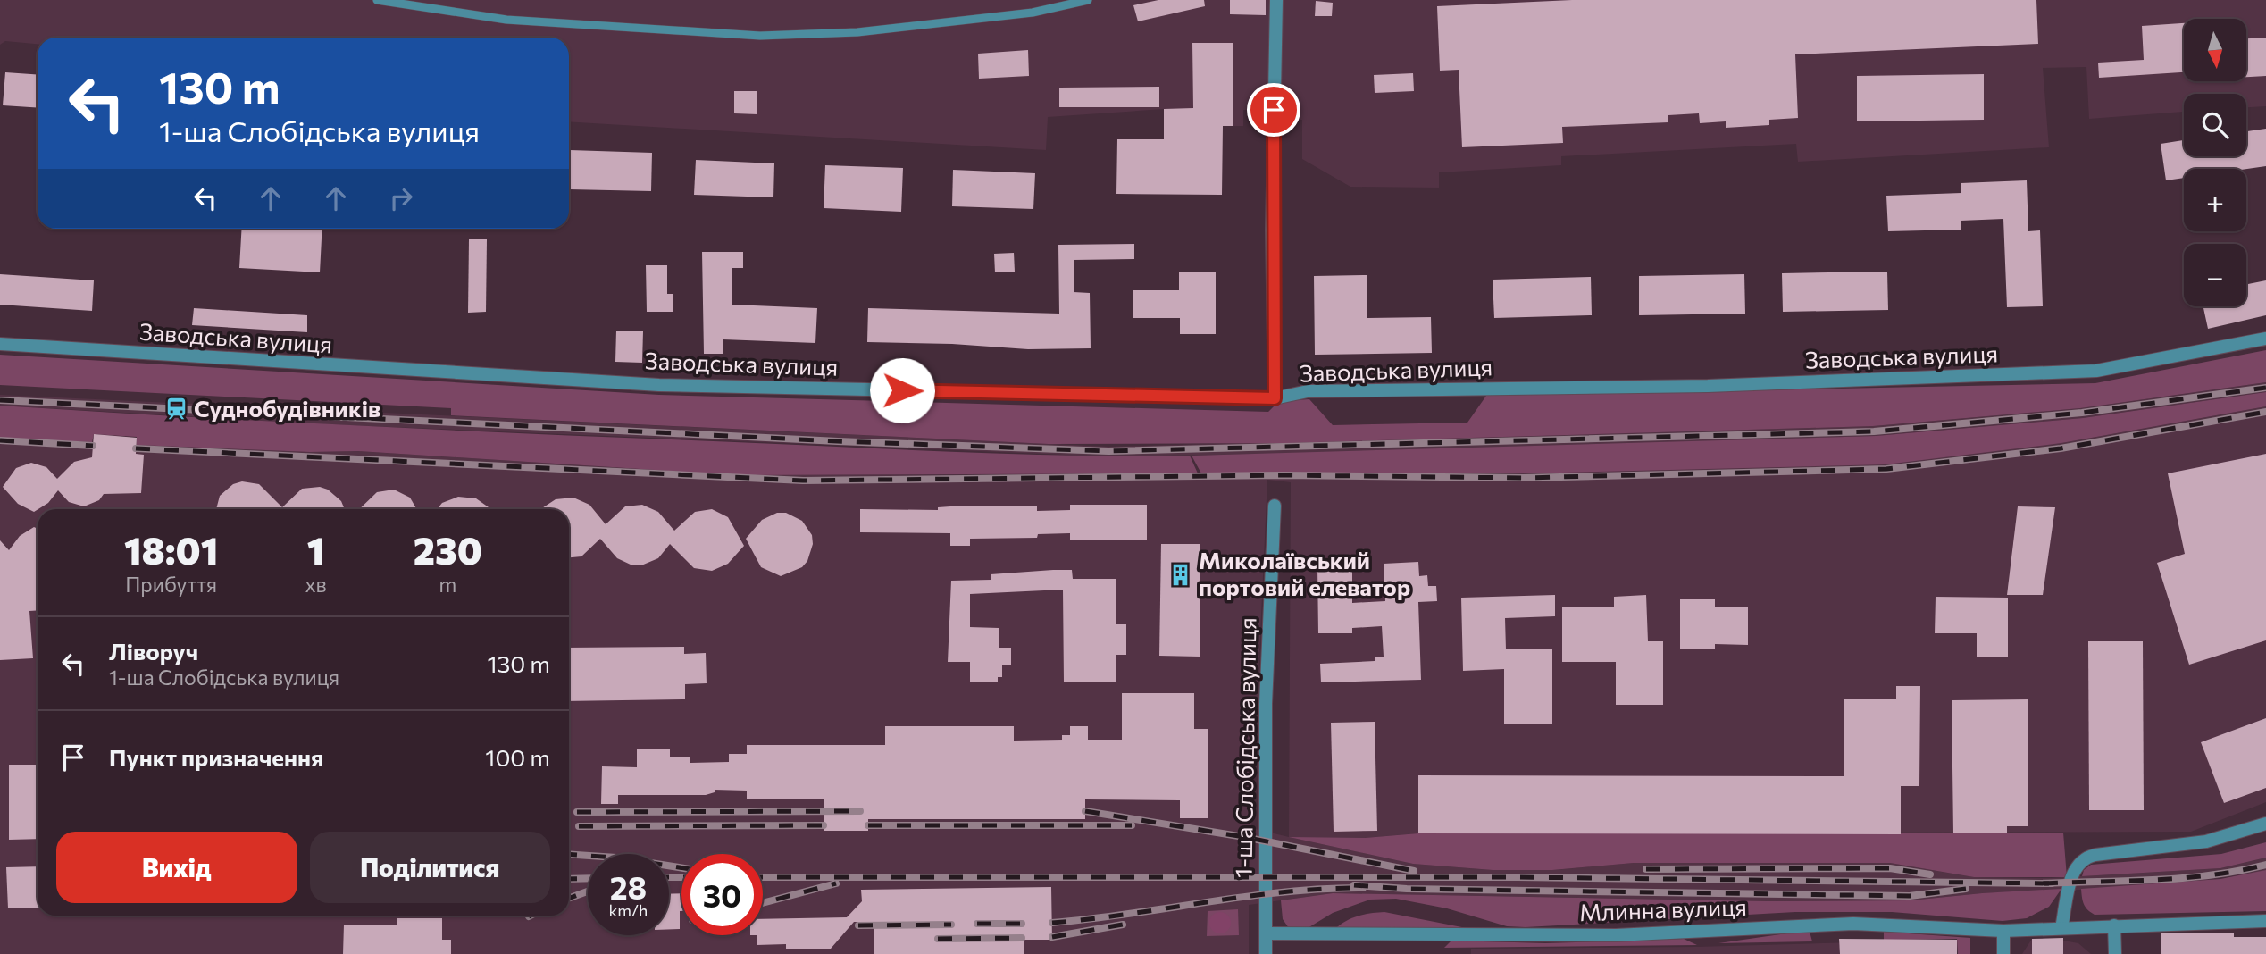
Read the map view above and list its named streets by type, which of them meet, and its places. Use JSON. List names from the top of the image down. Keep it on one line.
{"streets":{"street":["Заводська вулиця","1-ша Слобідська вулиця","Млинна вулиця"]},"crossings":[["1-ша Слобідська вулиця","Млинна вулиця"]],"places":{"station":["Суднобудівників"],"building":["Миколаївський портовий елеватор"]},"north":"bottom","page":{"map_buttons":["+","−"],"turn":["130 m","1-ша Слобідська вулиця"],"eta":["18:01","Прибуття","1","хв","230","m"],"list":[{"name":"Ліворуч","note":"1-ша Слобідська вулиця","value":"130 m"},{"name":"Пункт призначення","value":"100 m"}],"buttons":["Вихід","Поділитися"],"speed":"28 km/h","limit":"30"}}
